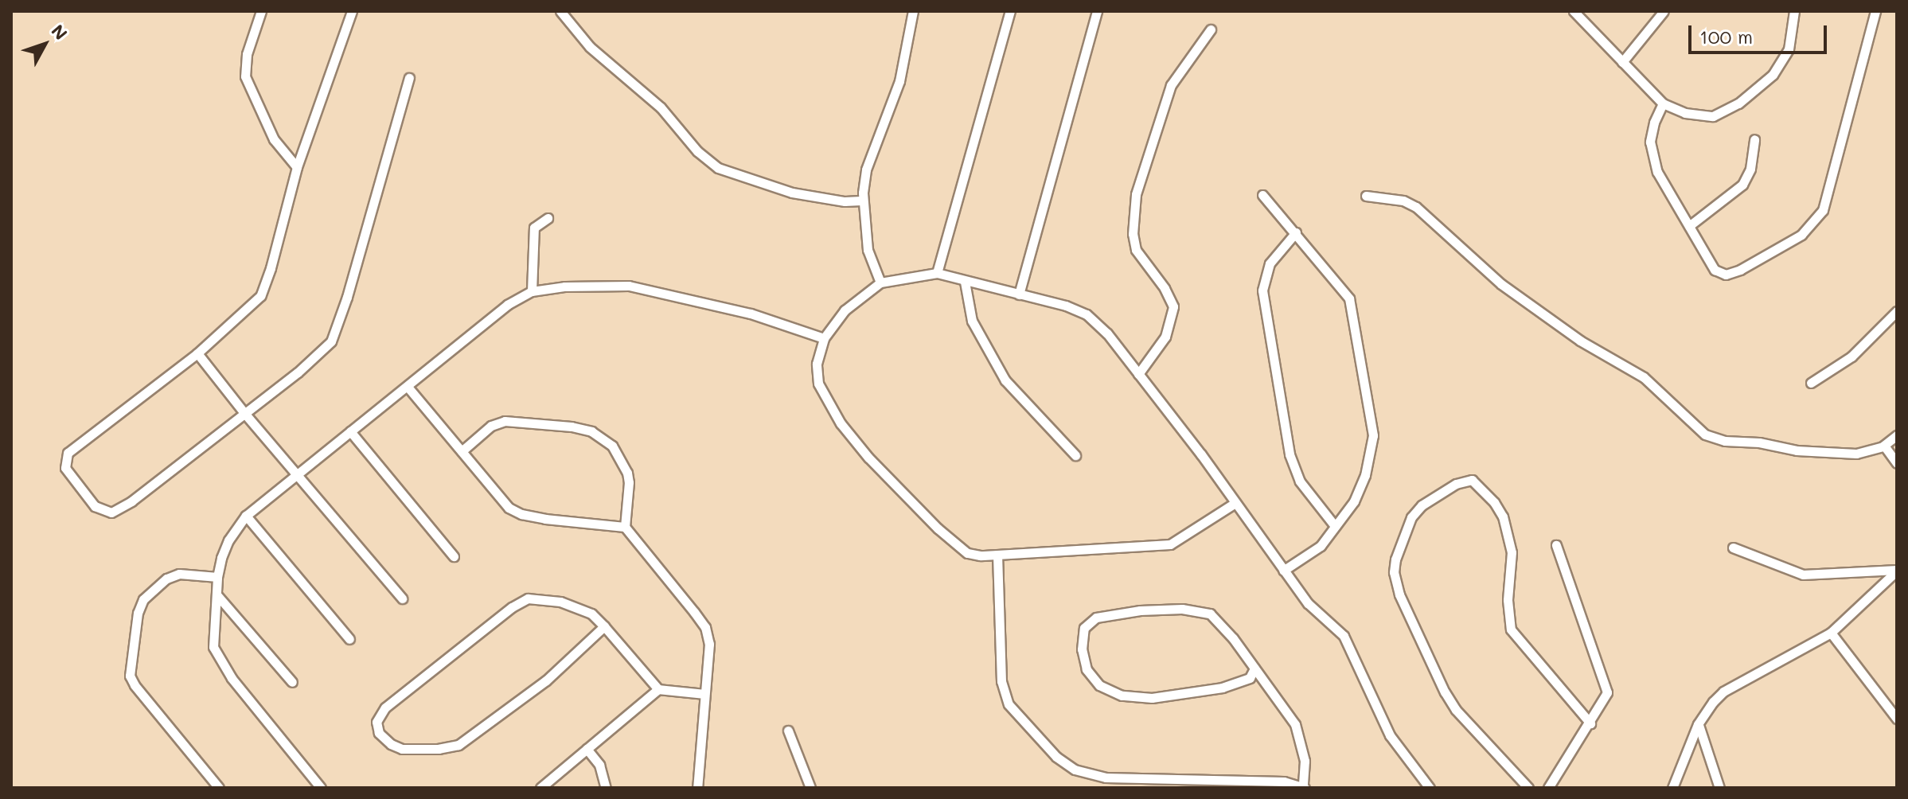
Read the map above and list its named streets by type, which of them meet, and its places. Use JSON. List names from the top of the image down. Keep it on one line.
{"scale_bar":"100 m","north":"top right"}
